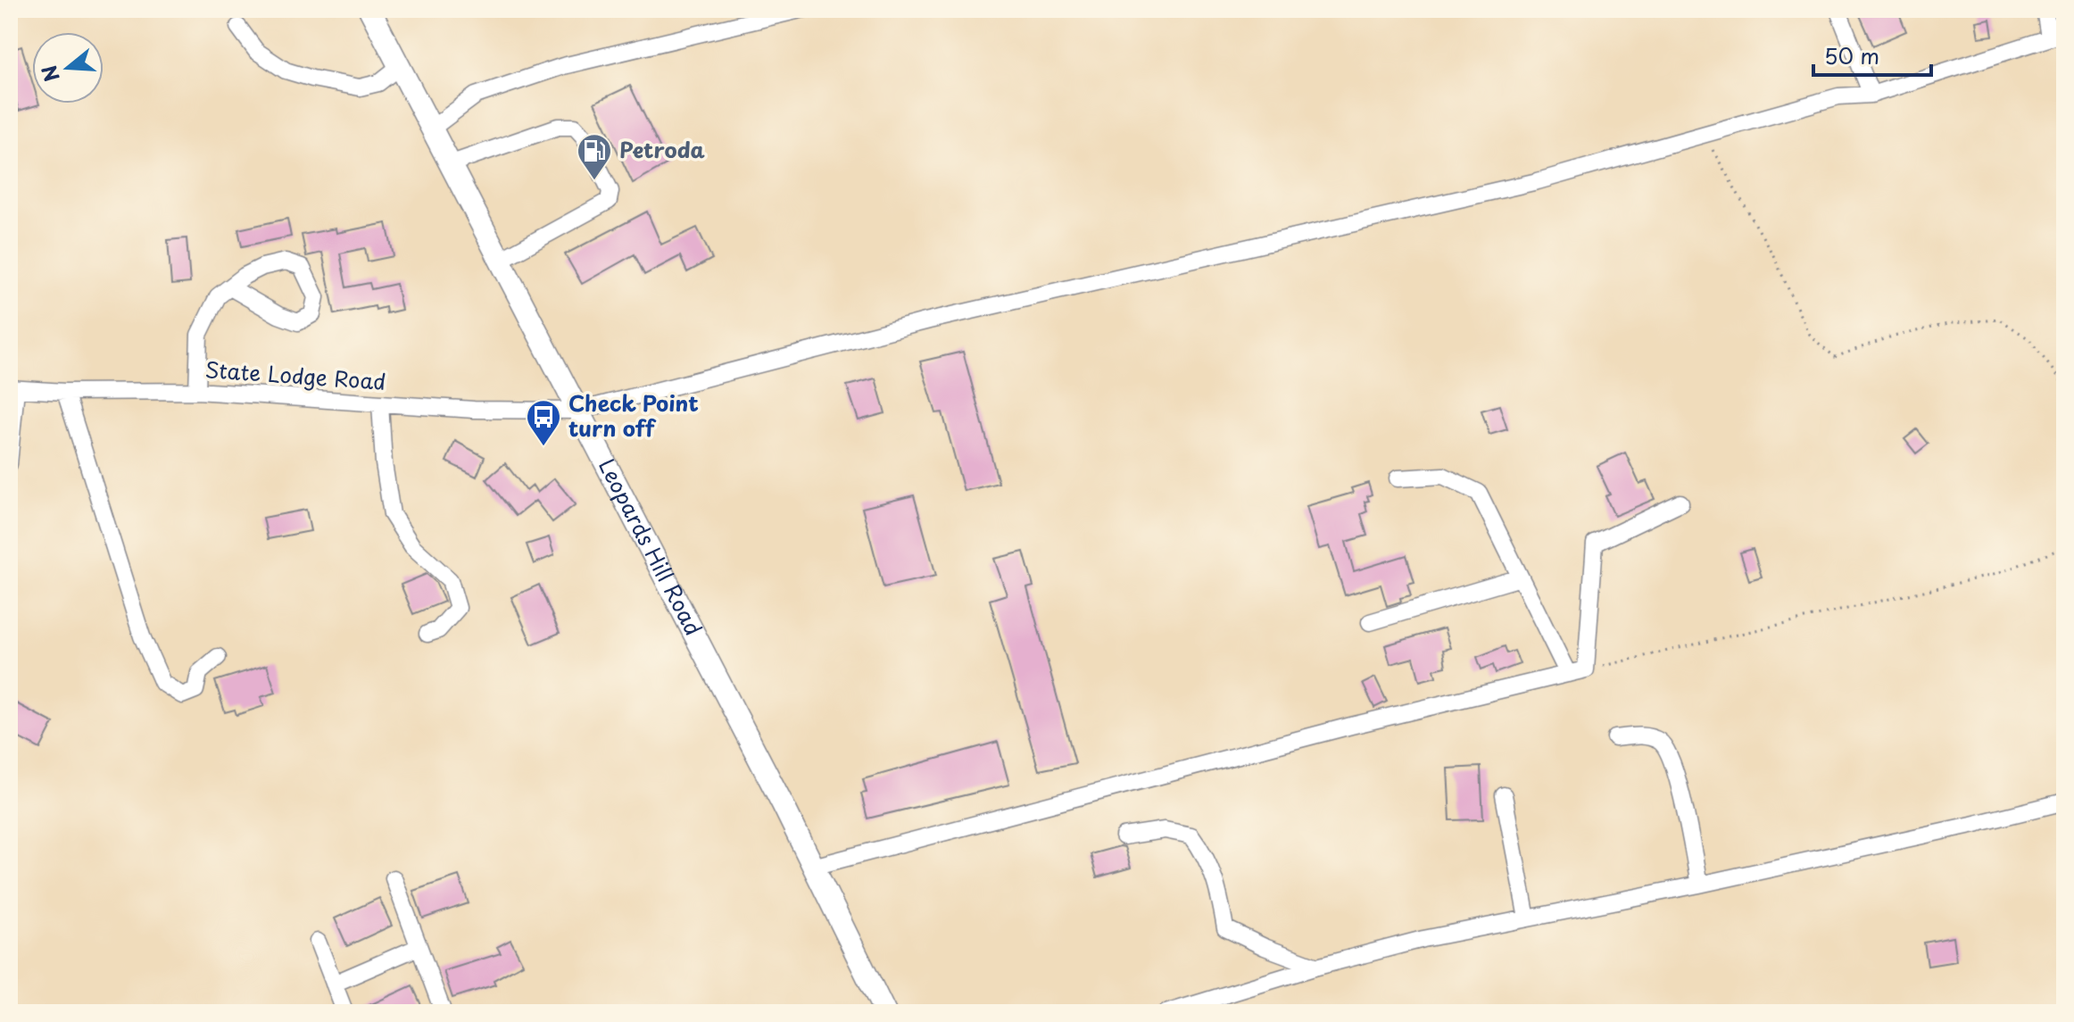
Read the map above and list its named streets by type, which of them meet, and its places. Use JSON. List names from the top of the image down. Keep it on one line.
{"streets":{"main road":["Leopards Hill Road"],"street":["State Lodge Road"]},"crossings":[["State Lodge Road","Leopards Hill Road"]],"places":{"fuel station":["Petroda"],"bus stop":["Check Point turn off"]},"scale_bar":"50 m","north":"left"}
